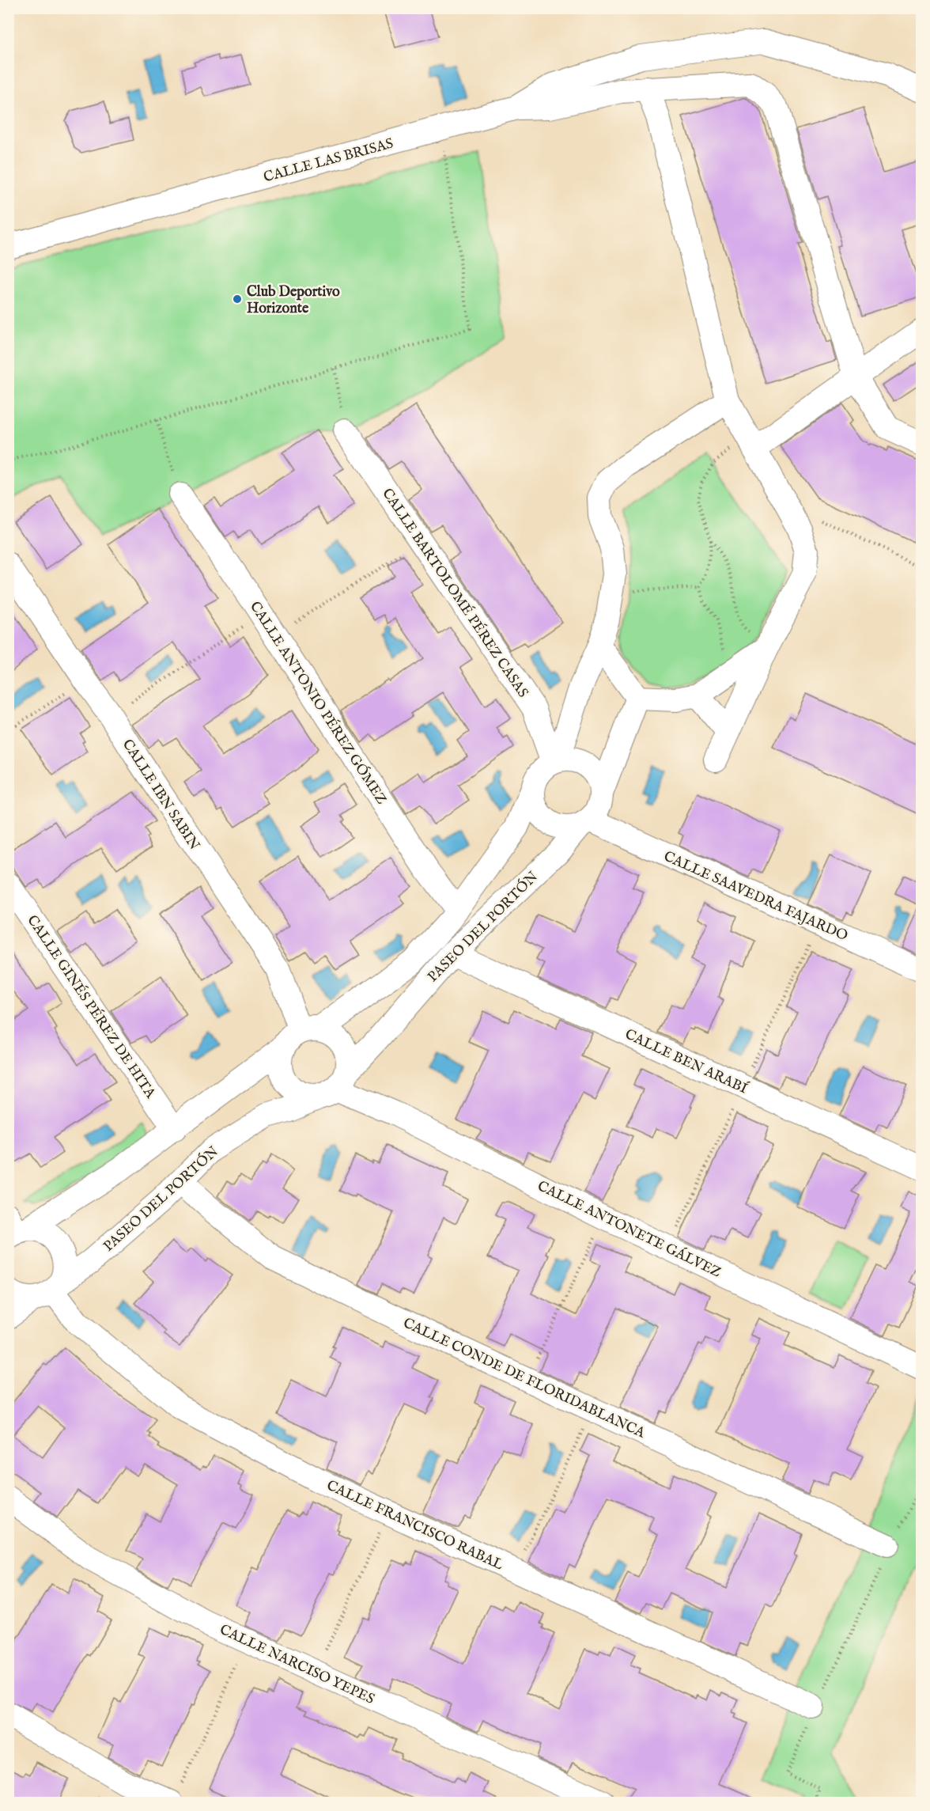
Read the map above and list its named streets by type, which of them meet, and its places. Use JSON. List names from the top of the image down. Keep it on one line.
{"streets":{"street":["CALLE LAS BRISAS","CALLE BARTOLOMÉ PÉREZ CASAS","CALLE ANTONIO PÉREZ GÓMEZ","CALLE IBN SABIN","CALLE SAAVEDRA FAJARDO","PASEO DEL PORTÓN","CALLE GINÉS PÉREZ DE HITA","CALLE BEN ARABÍ","CALLE ANTONETE GÁLVEZ","CALLE CONDE DE FLORIDABLANCA","CALLE FRANCISCO RABAL","CALLE NARCISO YEPES"]},"crossings":[["CALLE BARTOLOMÉ PÉREZ CASAS","CALLE SAAVEDRA FAJARDO"],["CALLE BARTOLOMÉ PÉREZ CASAS","PASEO DEL PORTÓN"],["CALLE ANTONIO PÉREZ GÓMEZ","PASEO DEL PORTÓN"],["CALLE IBN SABIN","PASEO DEL PORTÓN"],["CALLE IBN SABIN","CALLE ANTONETE GÁLVEZ"],["CALLE SAAVEDRA FAJARDO","PASEO DEL PORTÓN"],["PASEO DEL PORTÓN","CALLE BEN ARABÍ"],["PASEO DEL PORTÓN","CALLE ANTONETE GÁLVEZ"],["PASEO DEL PORTÓN","CALLE CONDE DE FLORIDABLANCA"],["PASEO DEL PORTÓN","CALLE FRANCISCO RABAL"]],"places":["Club Deportivo Horizonte"]}
